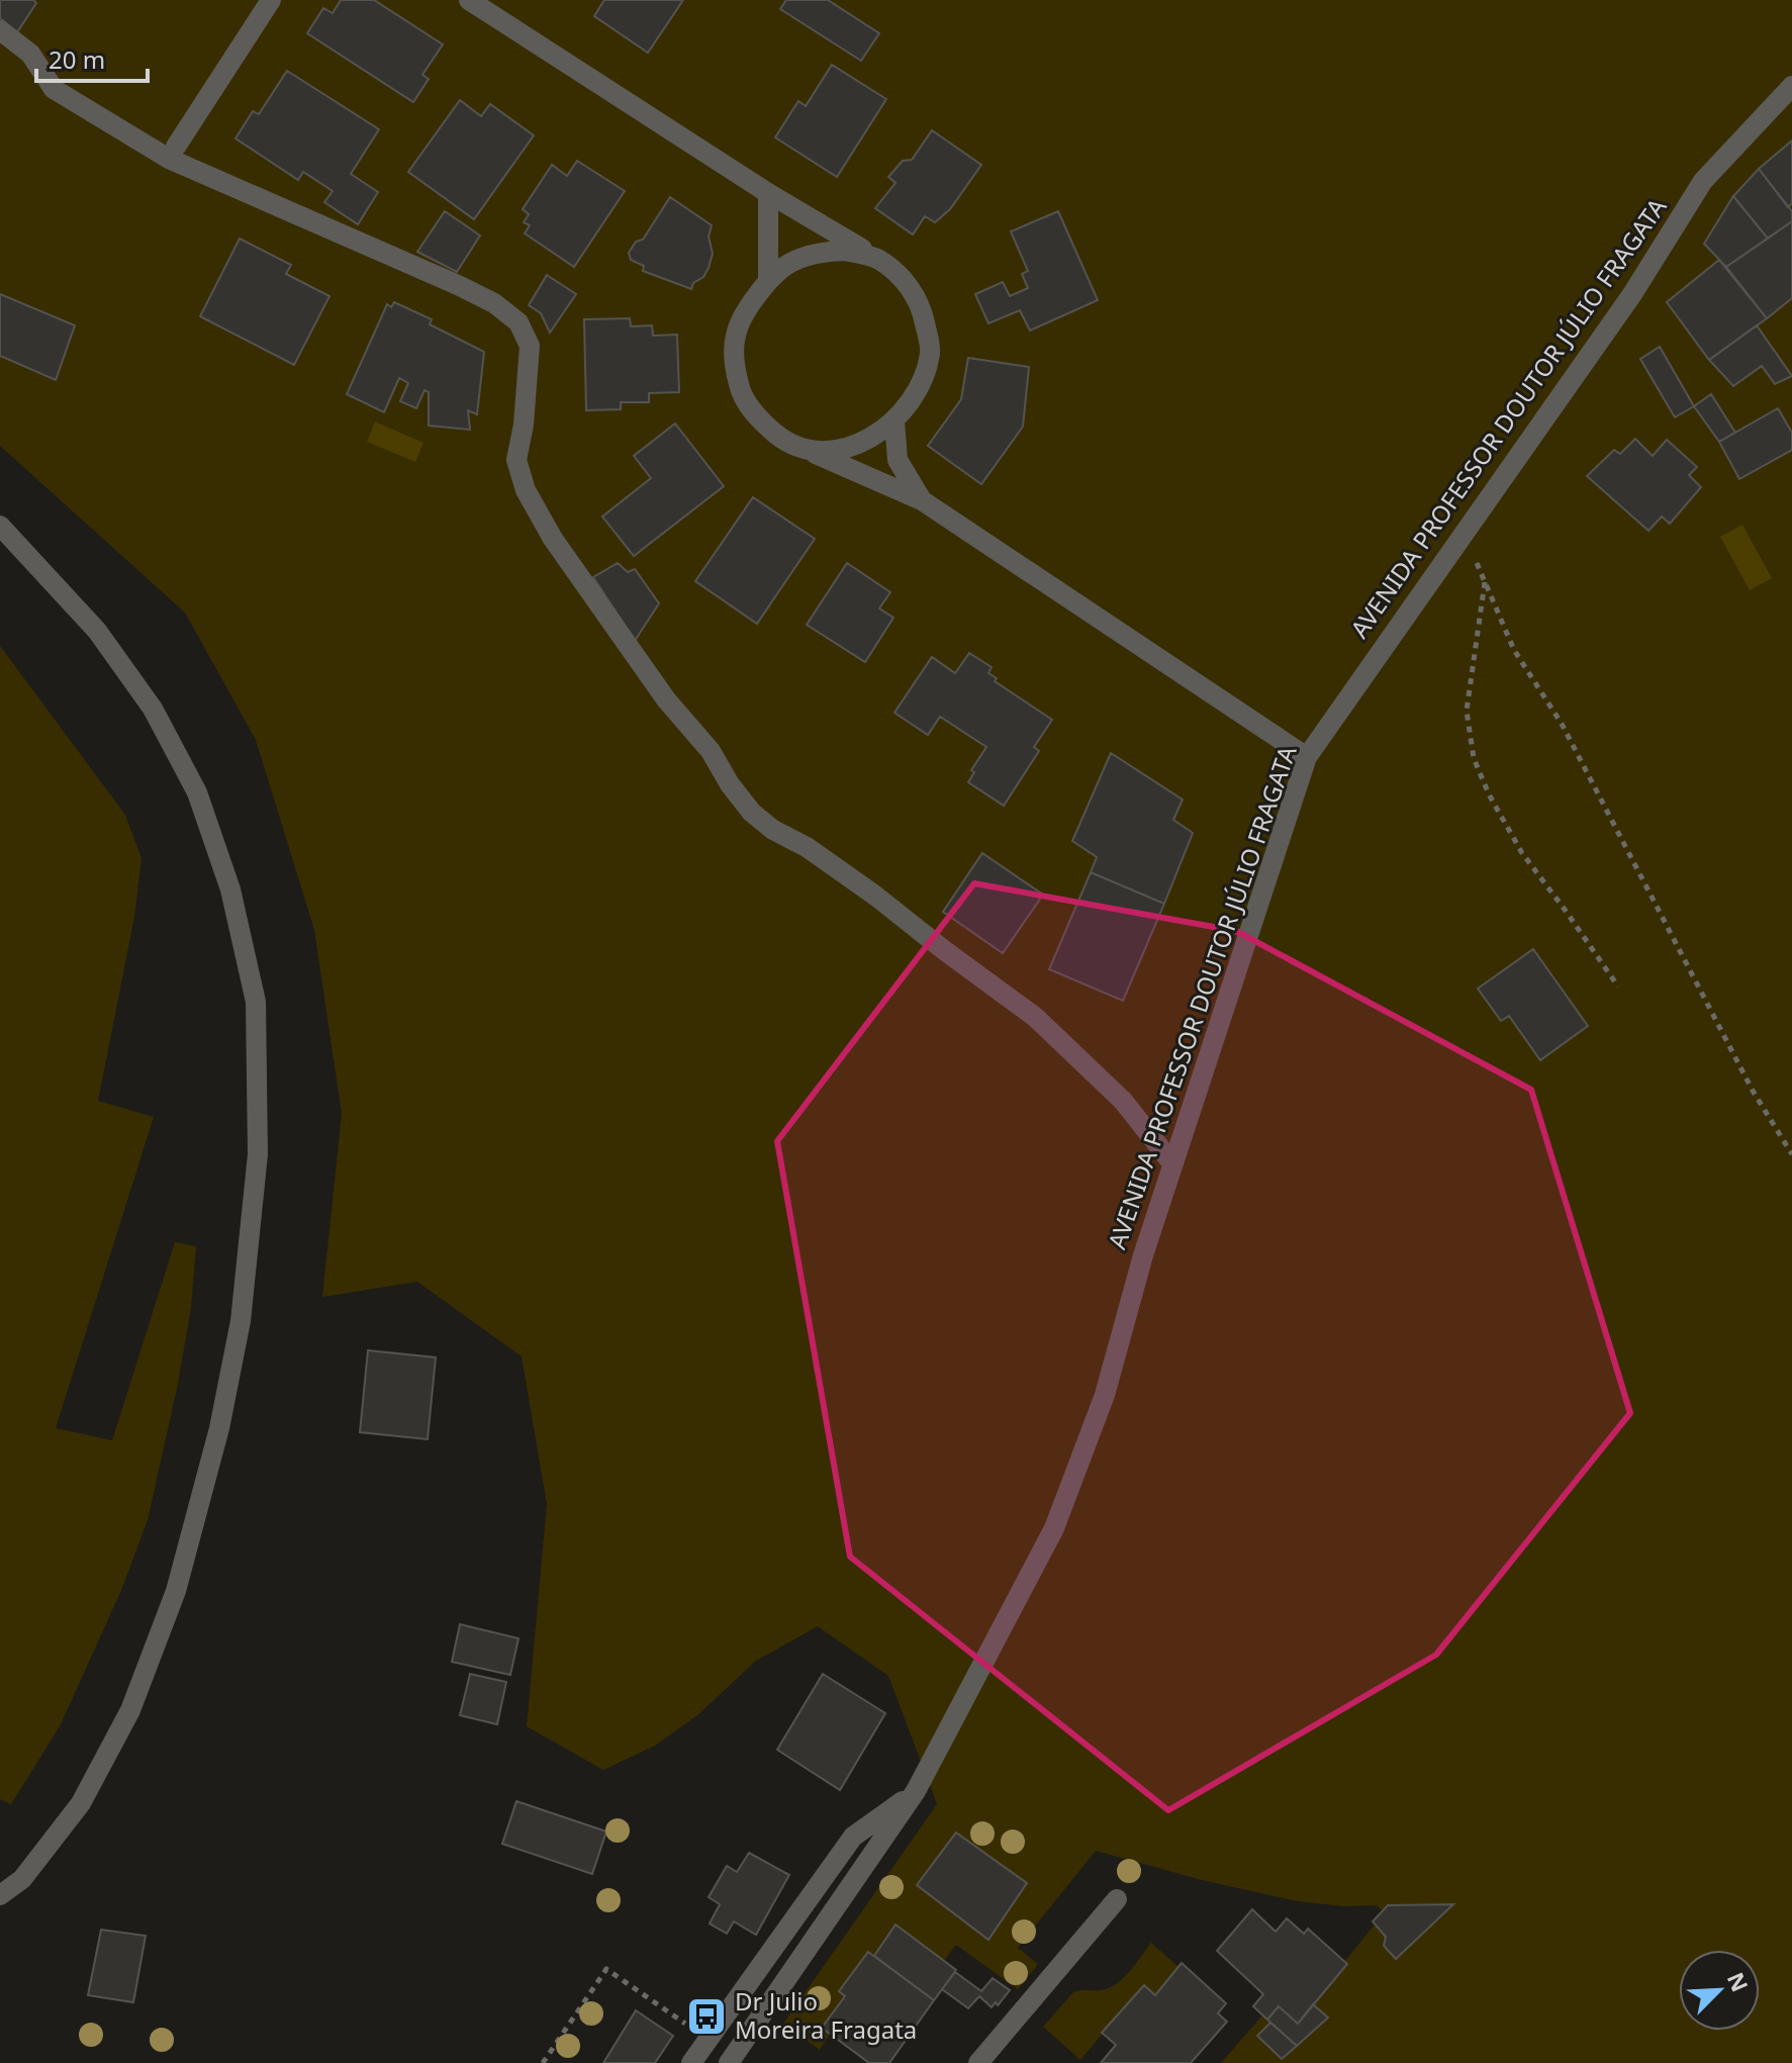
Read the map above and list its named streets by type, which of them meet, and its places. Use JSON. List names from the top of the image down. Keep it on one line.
{"streets":{"street":["AVENIDA PROFESSOR DOUTOR JÚLIO FRAGATA"]},"places":{"bus stop":["Dr Julio Moreira Fragata"]},"scale_bar":"20 m","north":"top right"}
